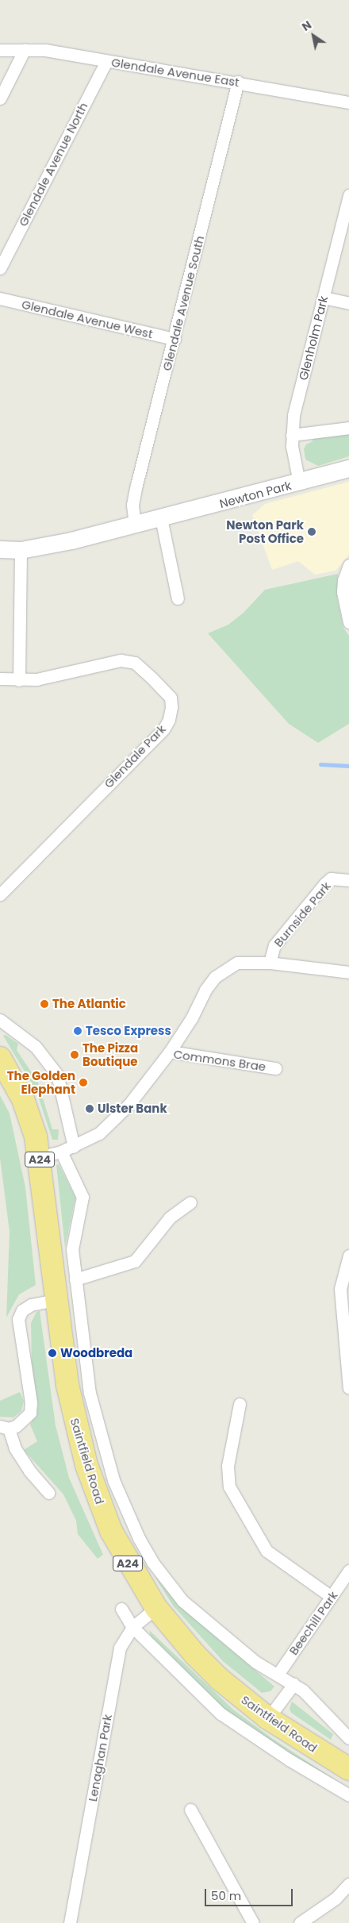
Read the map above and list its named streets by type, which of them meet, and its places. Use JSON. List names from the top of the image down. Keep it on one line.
{"streets":{"highway":["A24","Saintfield Road"],"street":["Glendale Avenue East","Glendale Avenue North","Glendale Avenue South","Glendale Avenue West","Glenholm Park","Newton Park","Glendale Park","Burnside Park","Commons Brae","Beechill Park","Lenaghan Park"]},"crossings":[["Glendale Avenue East","Glendale Avenue North"],["Glendale Avenue East","Glendale Avenue South"],["Glendale Avenue South","Glendale Avenue West"],["Glendale Avenue South","Newton Park"],["Glenholm Park","Newton Park"],["Commons Brae","Saintfield Road"],["Saintfield Road","Beechill Park"],["Saintfield Road","Lenaghan Park"]],"places":["Newton Park Post Office","The Atlantic","Tesco Express","The Pizza Boutique","The Golden Elephant","Ulster Bank","Woodbreda"],"scale_bar":"50 m","north":"top left"}
